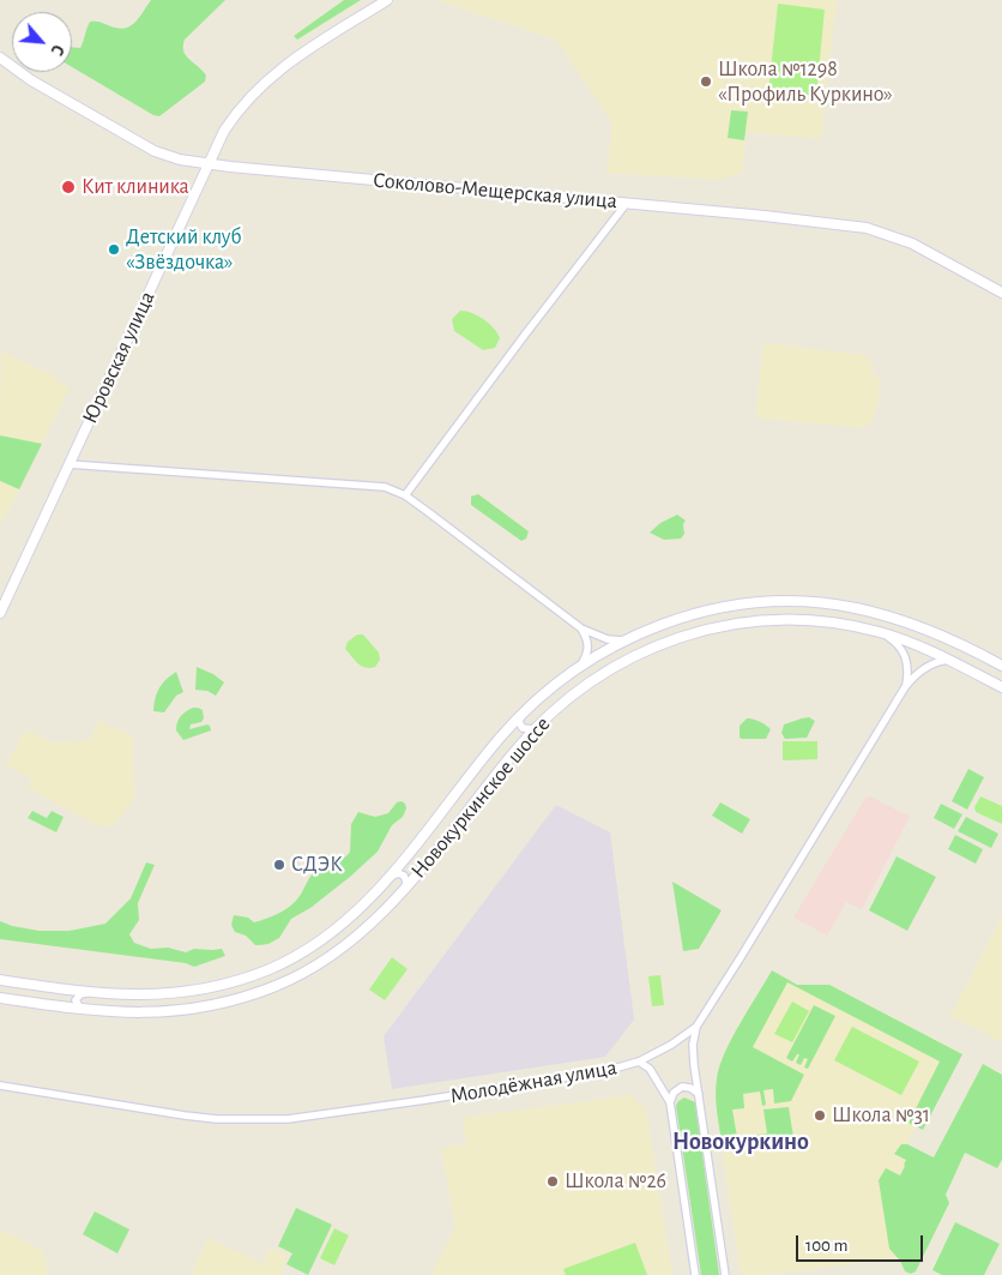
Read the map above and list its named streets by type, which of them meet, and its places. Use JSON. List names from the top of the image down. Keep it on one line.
{"streets":{"main road":["Соколово-Мещерская улица","Юровская улица","Новокуркинское шоссе"],"street":["Молодёжная улица"]},"crossings":[["Соколово-Мещерская улица","Юровская улица"],["Новокуркинское шоссе","Молодёжная улица"]],"districts":["Новокуркино"],"places":["Школа №1298 «Профиль Куркино»","Кит клиника","Детский клуб «Звёздочка»","СДЭК","Школа №31","Школа №26"],"scale_bar":"100 m","north":"bottom right"}
